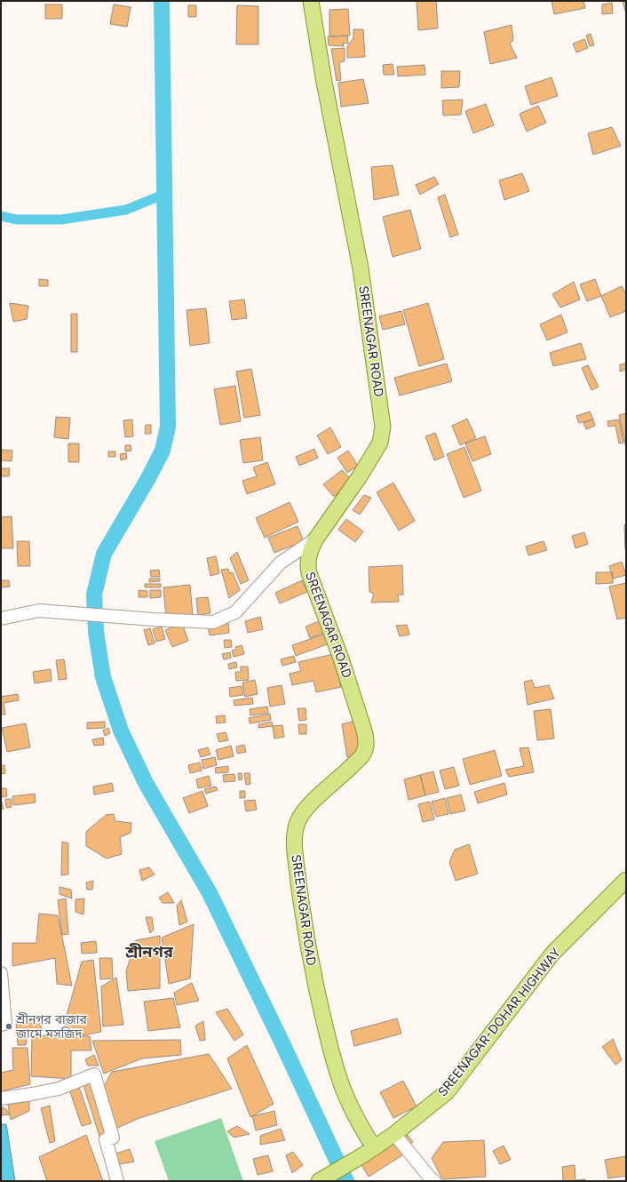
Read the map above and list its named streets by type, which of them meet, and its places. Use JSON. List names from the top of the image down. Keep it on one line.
{"streets":{"main road":["SREENAGAR ROAD","SREENAGAR-DOHAR HIGHWAY"]},"crossings":[["SREENAGAR ROAD","SREENAGAR-DOHAR HIGHWAY"]],"districts":["শ্রীনগর"],"places":["শ্রীনগর বাজার জামে মসজিদ"]}
